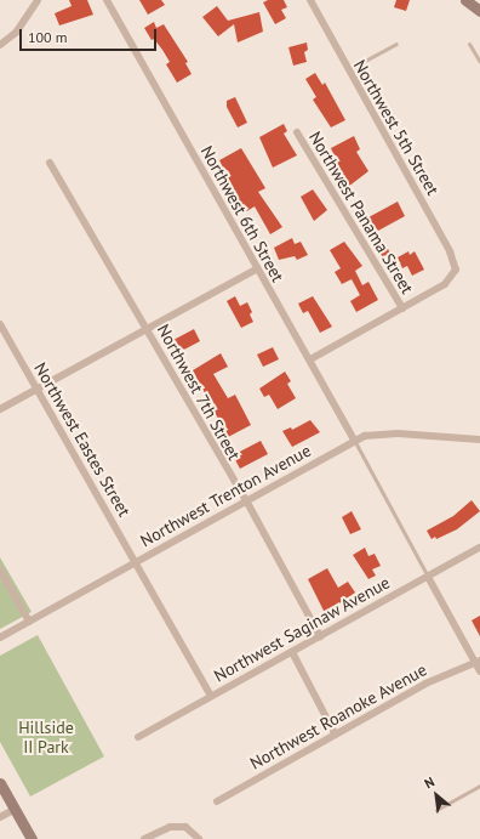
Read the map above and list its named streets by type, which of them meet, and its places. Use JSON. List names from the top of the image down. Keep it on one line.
{"streets":{"street":["Northwest 5th Street","Northwest Panama Street","Northwest 6th Street","Northwest 7th Street","Northwest Eastes Street","Northwest Trenton Avenue","Northwest Saginaw Avenue","Northwest Roanoke Avenue"]},"crossings":[["Northwest 5th Street","Northwest Panama Street"],["Northwest 6th Street","Northwest Trenton Avenue"],["Northwest 7th Street","Northwest Trenton Avenue"],["Northwest 7th Street","Northwest Saginaw Avenue"],["Northwest Eastes Street","Northwest Trenton Avenue"],["Northwest Eastes Street","Northwest Saginaw Avenue"]],"parks":["Hillside II Park"],"scale_bar":"100 m","north":"top left"}
